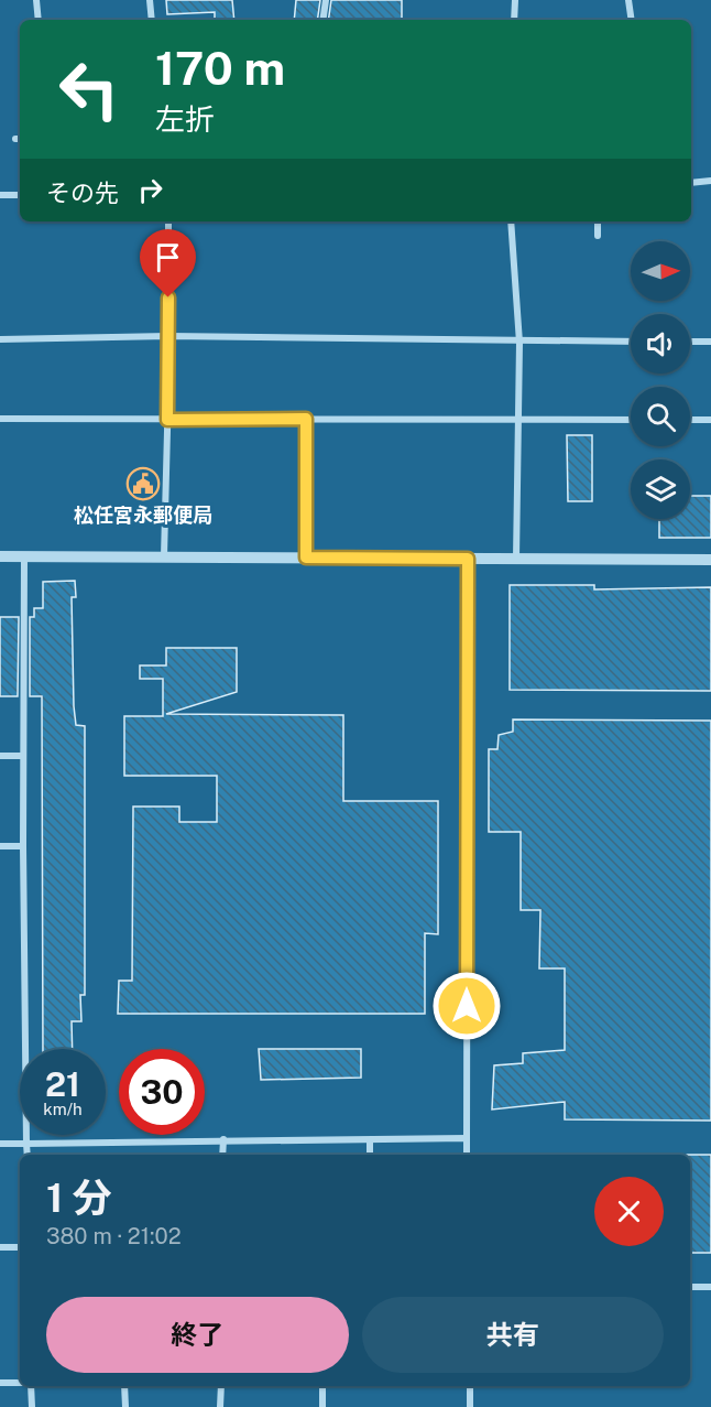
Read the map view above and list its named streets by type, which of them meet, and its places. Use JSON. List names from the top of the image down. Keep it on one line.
{"places":{"public building":["松任宮永郵便局"]},"north":"right","page":{"turn":["170 m","左折"],"then":"その先","speed":"21 km/h","limit":"30","heading":["1 分","380 m · 21:02"],"buttons":["終了","共有"]}}
